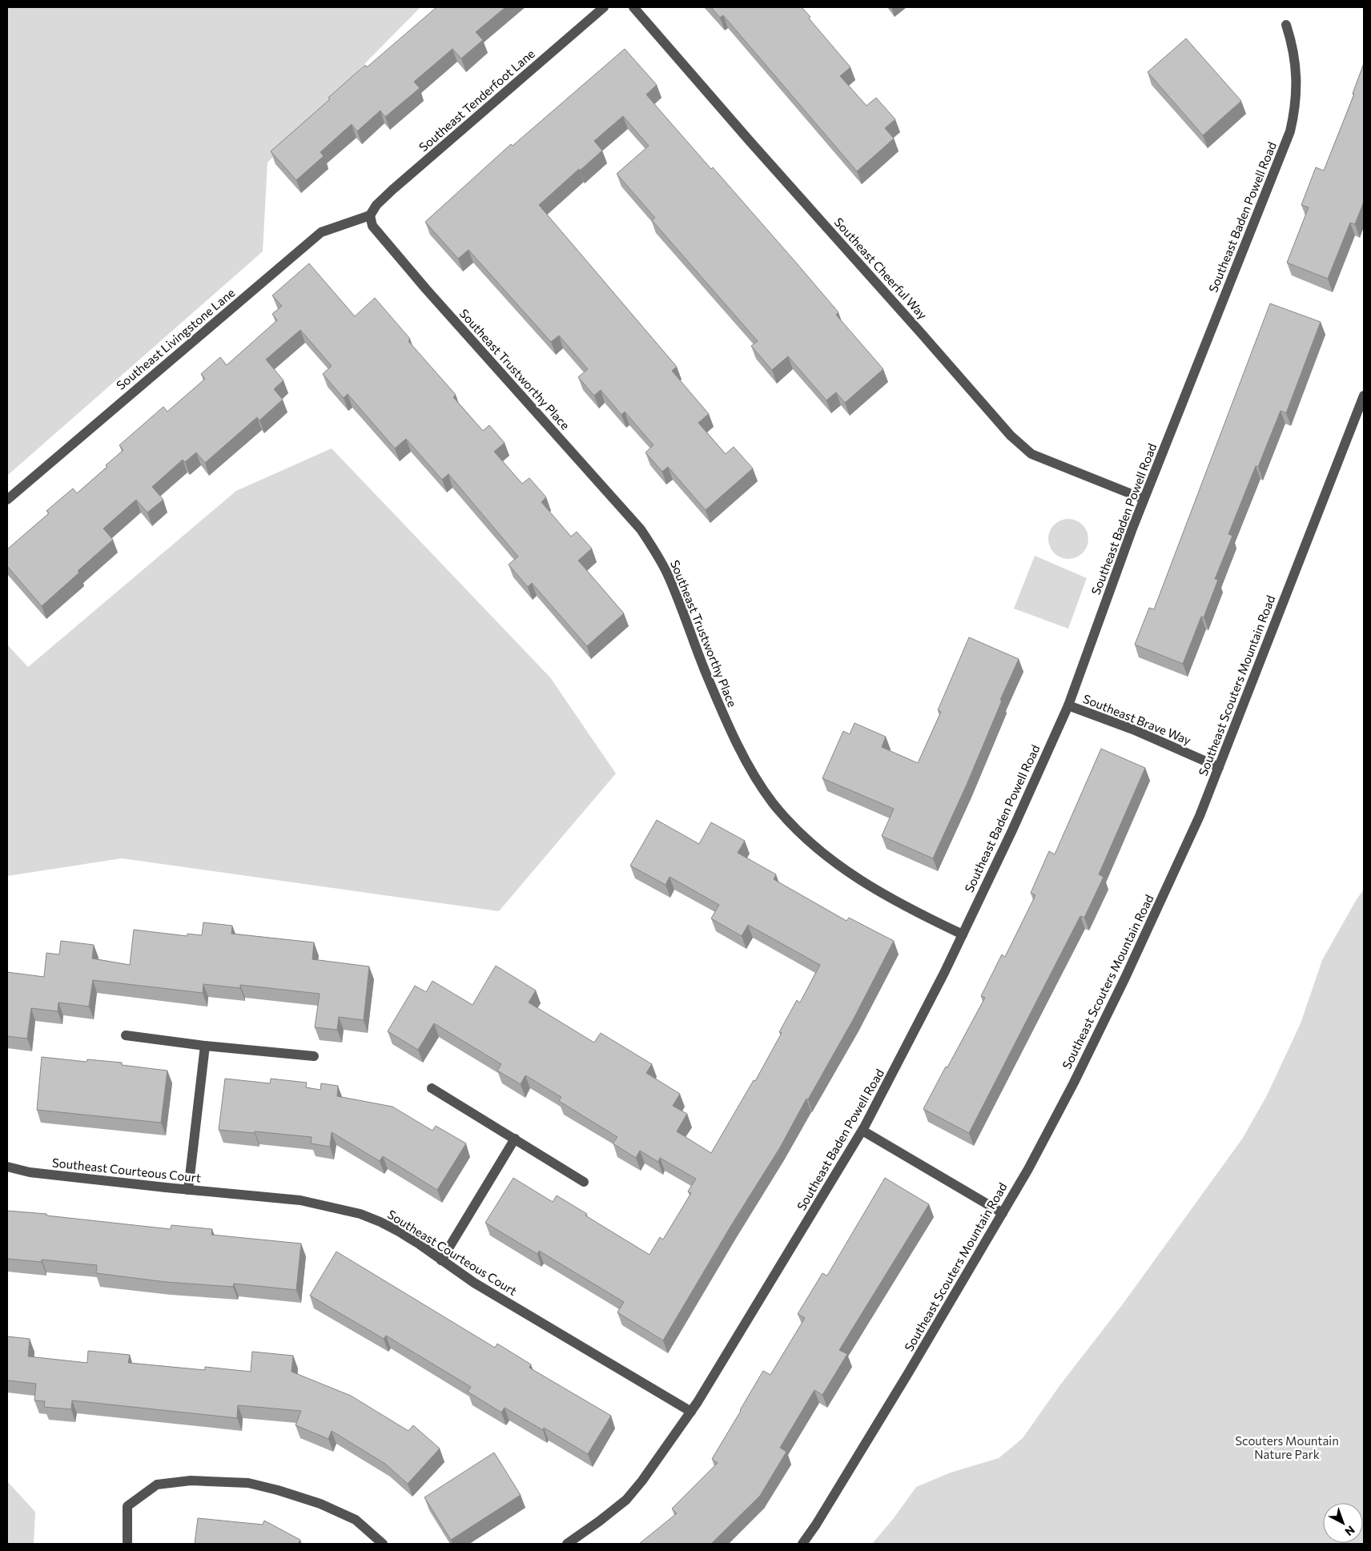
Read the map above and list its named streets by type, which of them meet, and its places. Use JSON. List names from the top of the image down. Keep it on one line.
{"streets":{"street":["Southeast Tenderfoot Lane","Southeast Baden Powell Road","Southeast Cheerful Way","Southeast Livingstone Lane","Southeast Trustworthy Place","Southeast Scouters Mountain Road","Southeast Brave Way","Southeast Courteous Court"]},"crossings":[["Southeast Tenderfoot Lane","Southeast Livingstone Lane"],["Southeast Tenderfoot Lane","Southeast Trustworthy Place"],["Southeast Baden Powell Road","Southeast Cheerful Way"],["Southeast Baden Powell Road","Southeast Trustworthy Place"],["Southeast Baden Powell Road","Southeast Brave Way"],["Southeast Baden Powell Road","Southeast Courteous Court"],["Southeast Livingstone Lane","Southeast Trustworthy Place"],["Southeast Scouters Mountain Road","Southeast Brave Way"]],"parks":["Scouters Mountain Nature Park"],"north":"bottom right"}
